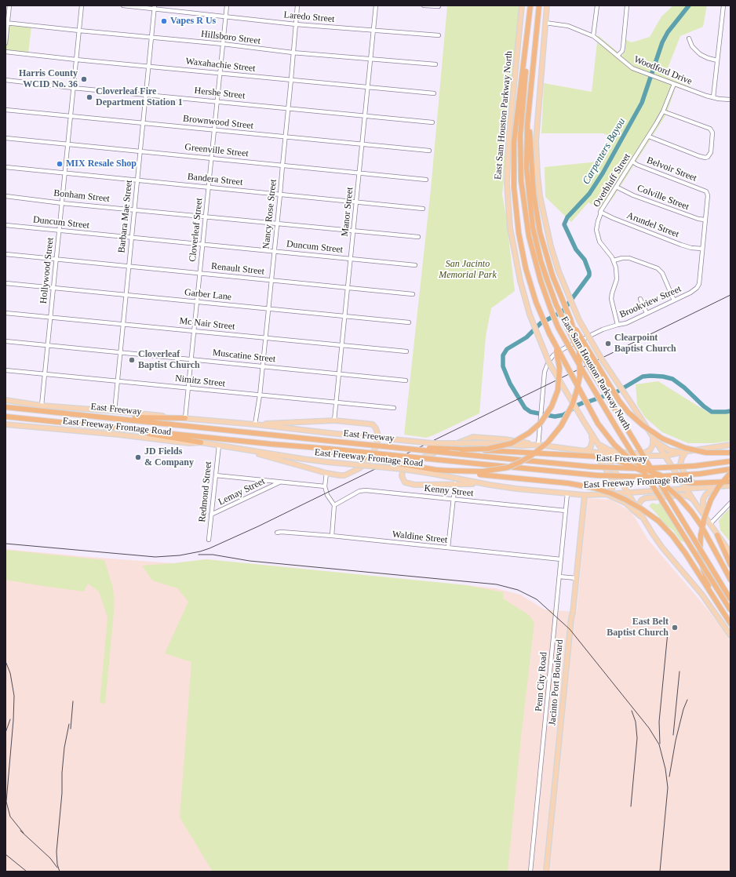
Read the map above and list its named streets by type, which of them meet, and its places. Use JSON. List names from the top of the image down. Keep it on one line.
{"streets":{"highway":["East Sam Houston Parkway North","East Freeway"],"main road":["East Freeway Frontage Road","Jacinto Port Boulevard"],"street":["Laredo Street","Hillsboro Street","Waxahachie Street","Woodford Drive","Hershe Street","Brownwood Street","Greenville Street","Belvoir Street","Bandera Street","Overbluff Street","Bonham Street","Colville Street","Manor Street","Nancy Rose Street","Barbara Mae Street","Duncum Street","Arundel Street","Cloverleaf Street","Renault Street","Hollywood Street","Garber Lane","Brookview Street","Mc Nair Street","Muscatine Street","Nimitz Street","Kenny Street","Redmond Street","Lemay Street","Waldine Street","Penn City Road"]},"crossings":[["Laredo Street","Manor Street"],["Laredo Street","Nancy Rose Street"],["Laredo Street","Barbara Mae Street"],["Laredo Street","Cloverleaf Street"],["Hillsboro Street","Manor Street"],["Hillsboro Street","Nancy Rose Street"],["Hillsboro Street","Barbara Mae Street"],["Hillsboro Street","Cloverleaf Street"],["Hillsboro Street","Hollywood Street"],["Waxahachie Street","Manor Street"],["Waxahachie Street","Nancy Rose Street"],["Waxahachie Street","Barbara Mae Street"],["Waxahachie Street","Cloverleaf Street"],["Waxahachie Street","Hollywood Street"],["Woodford Drive","East Sam Houston Parkway North"],["Woodford Drive","Overbluff Street"],["Hershe Street","Manor Street"],["Hershe Street","Nancy Rose Street"],["Hershe Street","Barbara Mae Street"],["Hershe Street","Cloverleaf Street"],["Hershe Street","Hollywood Street"],["East Sam Houston Parkway North","East Freeway Frontage Road"],["Brownwood Street","Manor Street"],["Brownwood Street","Nancy Rose Street"],["Brownwood Street","Barbara Mae Street"],["Brownwood Street","Cloverleaf Street"],["Brownwood Street","Hollywood Street"],["Greenville Street","Manor Street"],["Greenville Street","Nancy Rose Street"],["Greenville Street","Barbara Mae Street"],["Greenville Street","Cloverleaf Street"],["Greenville Street","Hollywood Street"],["Belvoir Street","Overbluff Street"],["Belvoir Street","Brookview Street"],["Bandera Street","Manor Street"],["Bandera Street","Nancy Rose Street"],["Bandera Street","Barbara Mae Street"],["Bandera Street","Cloverleaf Street"],["Bandera Street","Hollywood Street"],["Overbluff Street","Colville Street"],["Overbluff Street","Arundel Street"],["Overbluff Street","Brookview Street"],["Bonham Street","Manor Street"],["Bonham Street","Nancy Rose Street"],["Bonham Street","Barbara Mae Street"],["Bonham Street","Cloverleaf Street"],["Bonham Street","Hollywood Street"],["Colville Street","Brookview Street"],["Manor Street","Duncum Street"],["Manor Street","Renault Street"],["Manor Street","Garber Lane"],["Manor Street","Mc Nair Street"],["Manor Street","Muscatine Street"],["Manor Street","Nimitz Street"],["Nancy Rose Street","Duncum Street"],["Nancy Rose Street","Renault Street"],["Nancy Rose Street","Garber Lane"],["Nancy Rose Street","Mc Nair Street"],["Nancy Rose Street","Muscatine Street"],["Nancy Rose Street","Nimitz Street"],["Nancy Rose Street","East Freeway Frontage Road"],["Barbara Mae Street","Duncum Street"],["Barbara Mae Street","Renault Street"],["Barbara Mae Street","Garber Lane"],["Barbara Mae Street","Mc Nair Street"],["Barbara Mae Street","Muscatine Street"],["Barbara Mae Street","Nimitz Street"],["Barbara Mae Street","East Freeway Frontage Road"],["Duncum Street","Cloverleaf Street"],["Duncum Street","Hollywood Street"],["Arundel Street","Brookview Street"],["Cloverleaf Street","Renault Street"],["Cloverleaf Street","Garber Lane"],["Cloverleaf Street","Mc Nair Street"],["Cloverleaf Street","Muscatine Street"],["Cloverleaf Street","Nimitz Street"],["Cloverleaf Street","East Freeway Frontage Road"],["Renault Street","Hollywood Street"],["Hollywood Street","Garber Lane"],["Hollywood Street","Mc Nair Street"],["Hollywood Street","Muscatine Street"],["Hollywood Street","Nimitz Street"],["Hollywood Street","East Freeway Frontage Road"],["Brookview Street","East Freeway Frontage Road"],["East Freeway Frontage Road","Redmond Street"],["East Freeway Frontage Road","Penn City Road"],["East Freeway Frontage Road","Jacinto Port Boulevard"],["Kenny Street","Penn City Road"],["Redmond Street","Lemay Street"],["Waldine Street","Penn City Road"]],"water":["Carpenters Bayou"],"parks":["San Jacinto Memorial Park"],"places":["Vapes R Us","Harris County WCID No. 36","Cloverleaf Fire Department Station 1","MIX Resale Shop","Clearpoint Baptist Church","Cloverleaf Baptist Church","JD Fields & Company","East Belt Baptist Church"]}
